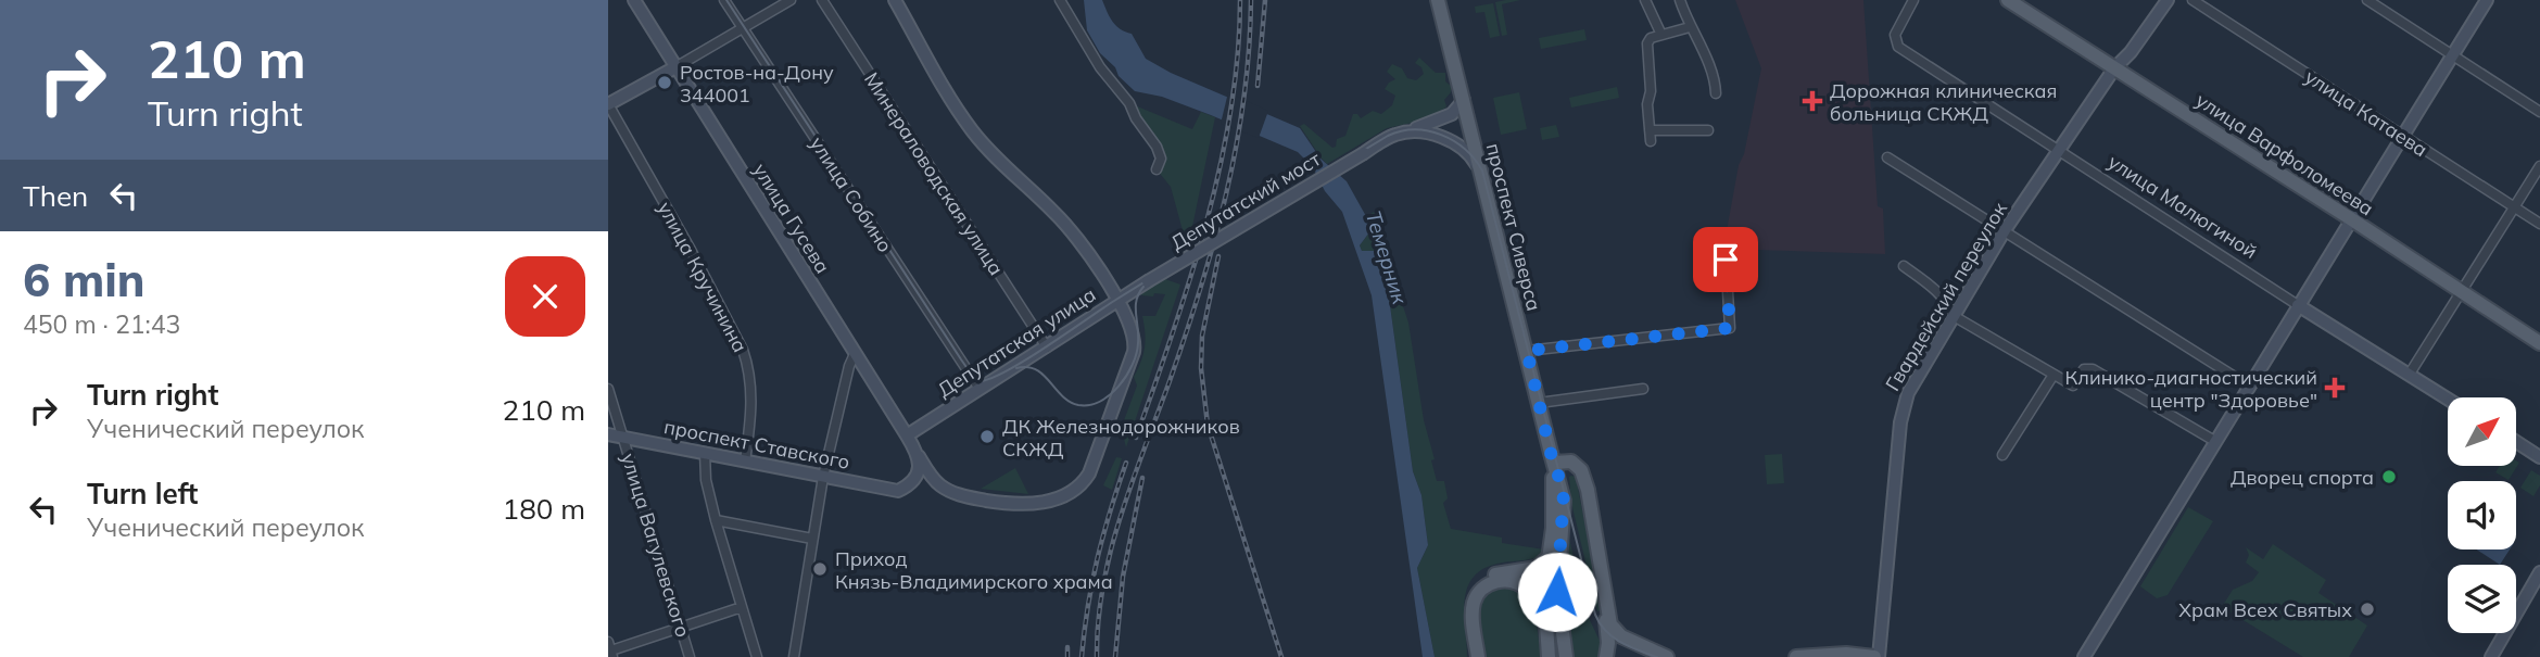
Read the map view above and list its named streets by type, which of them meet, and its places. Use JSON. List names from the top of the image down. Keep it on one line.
{"streets":{"main road":["улица Варфоломеева","проспект Сиверса"],"street":["улица Катаева","Минераловодская улица","улица Собино","Депутатский мост","улица Малюгиной","улица Гусева","улица Кручинина","Гвардейский переулок","Депутатская улица","проспект Ставского","улица Вагулевского"]},"crossings":[["улица Варфоломеева","Гвардейский переулок"],["Минераловодская улица","Депутатская улица"],["улица Собино","Депутатская улица"],["Депутатский мост","Депутатская улица"],["улица Малюгиной","Гвардейский переулок"],["улица Гусева","Депутатская улица"],["улица Гусева","проспект Ставского"],["улица Кручинина","проспект Ставского"],["проспект Ставского","улица Вагулевского"]],"water":["Темерник"],"places":{"other":["Ростов-на-Дону 344001","ДК Железнодорожников СКЖД","Дворец спорта","Приход Князь-Владимирского храма","Храм Всех Святых"],"health":["Дорожная клиническая больница СКЖД","Клинико-диагностический центр \"Здоровье\""]},"north":"top right","page":{"turn":["210 m","Turn right"],"then":"Then","heading":["6 min","450 m · 21:43"],"list":[{"name":"Turn right","note":"Ученический переулок","value":"210 m"},{"name":"Turn left","note":"Ученический переулок","value":"180 m"}]}}
